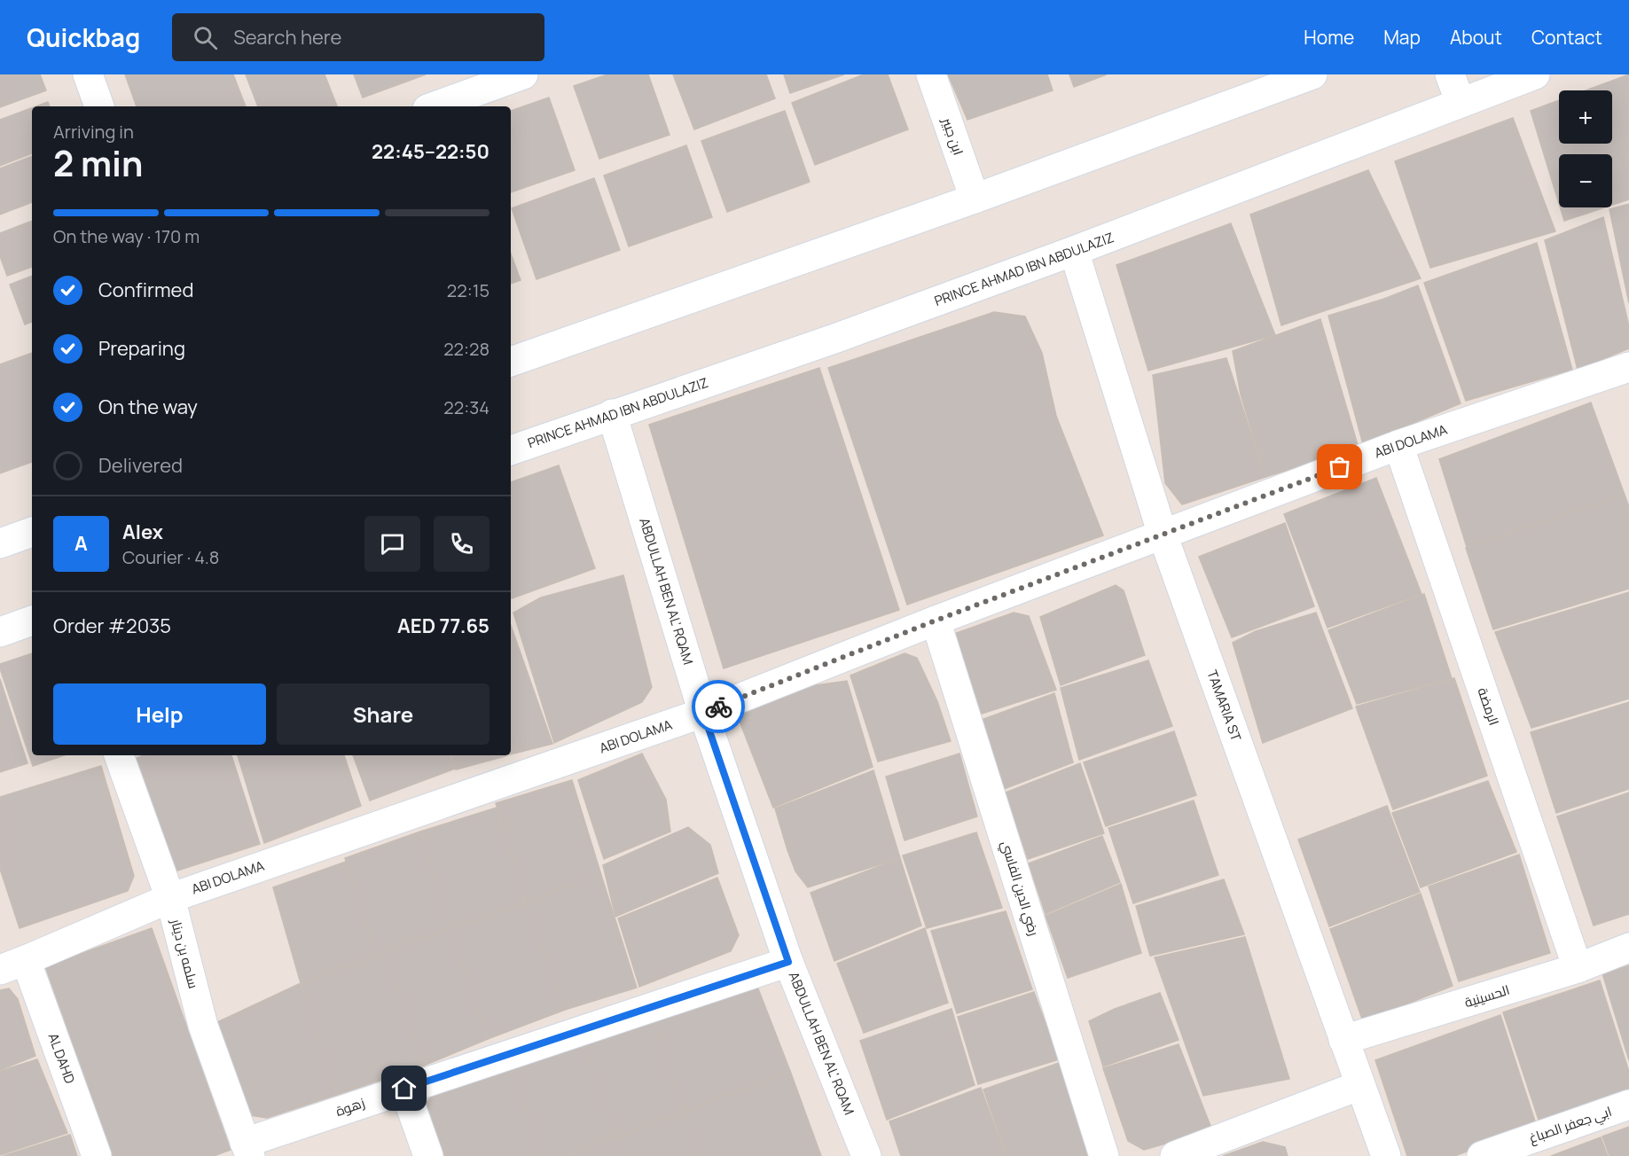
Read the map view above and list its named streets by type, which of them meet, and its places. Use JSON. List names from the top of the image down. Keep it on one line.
{"streets":{"street":["ابن جبير","PRINCE AHMAD IBN ABDULAZIZ","ABI DOLAMA","ABDULLAH BEN AL' RQAM","TAMARIA ST","الرمضة","رضي الدين الفاسي","سلمه بن دينار","الحسينية","AL DAHD","زهوة","ابي جعفر الصباغ"]},"crossings":[["PRINCE AHMAD IBN ABDULAZIZ","ABDULLAH BEN AL' RQAM"],["PRINCE AHMAD IBN ABDULAZIZ","TAMARIA ST"],["ABI DOLAMA","ABDULLAH BEN AL' RQAM"],["ABI DOLAMA","TAMARIA ST"],["ABI DOLAMA","الرمضة"],["ABI DOLAMA","رضي الدين الفاسي"],["ABI DOLAMA","سلمه بن دينار"],["ABI DOLAMA","AL DAHD"],["ABDULLAH BEN AL' RQAM","زهوة"],["TAMARIA ST","الحسينية"],["الرمضة","الحسينية"],["سلمه بن دينار","زهوة"]],"page":{"header":"Quickbag","search":"Search here","nav":["Home","Map","About","Contact"],"map_buttons":["+","−"],"heading":["2 min","Arriving in","22:45–22:50"],"panel":["Alex","Courier · 4.8","Order #2035","AED 77.65"],"bar":"On the way · 170 m","list":[["Confirmed","22:15"],["Preparing","22:28"],["On the way","22:34"],"Delivered"],"round":"A","buttons":["Help","Share"]}}
